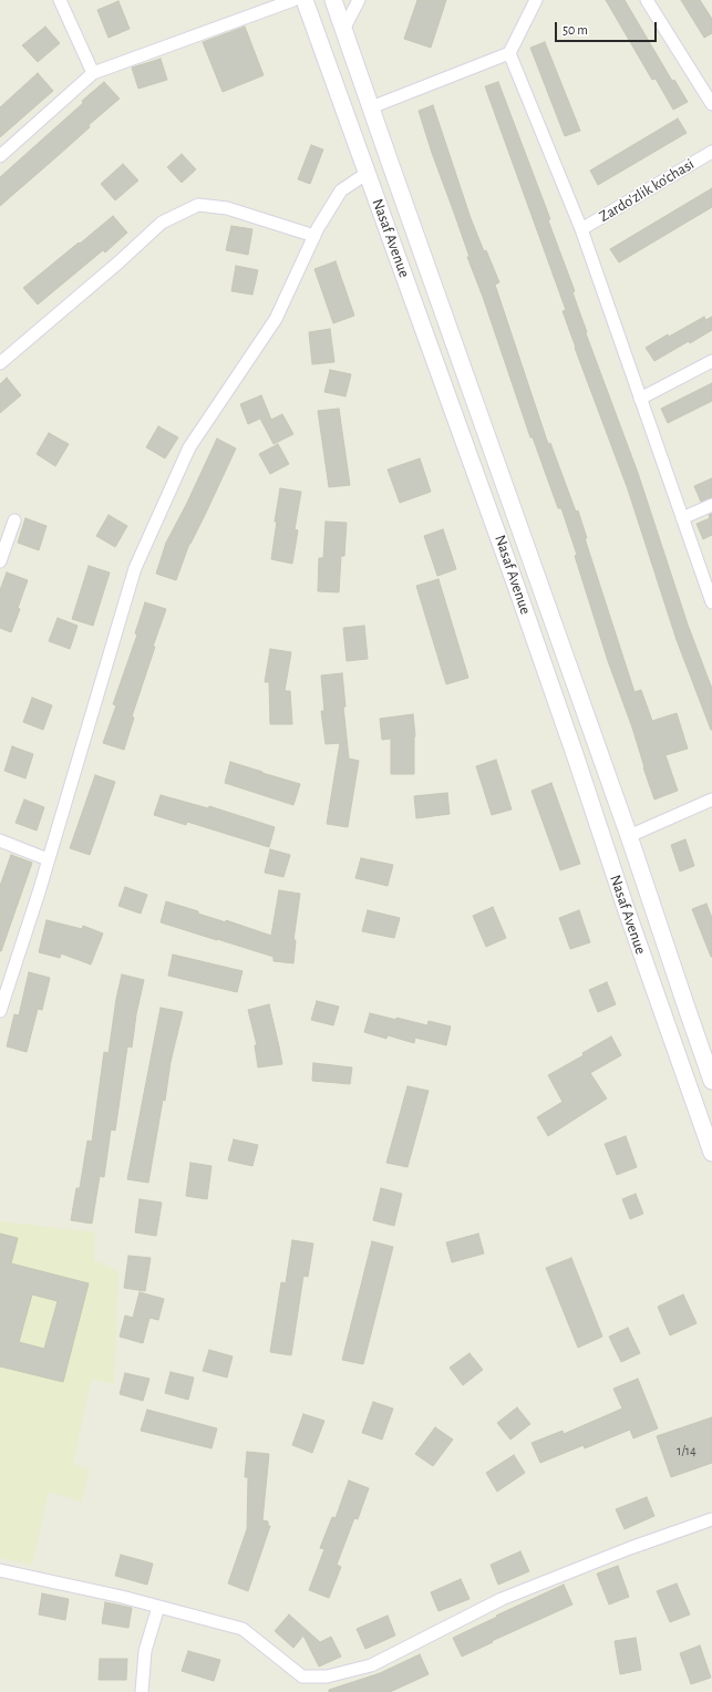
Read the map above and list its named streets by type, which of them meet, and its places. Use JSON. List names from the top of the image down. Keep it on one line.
{"streets":{"main road":["Nasaf Avenue"],"street":["Zardo'zlik ko'chasi"]},"house_numbers":["1/14"],"scale_bar":"50 m"}
